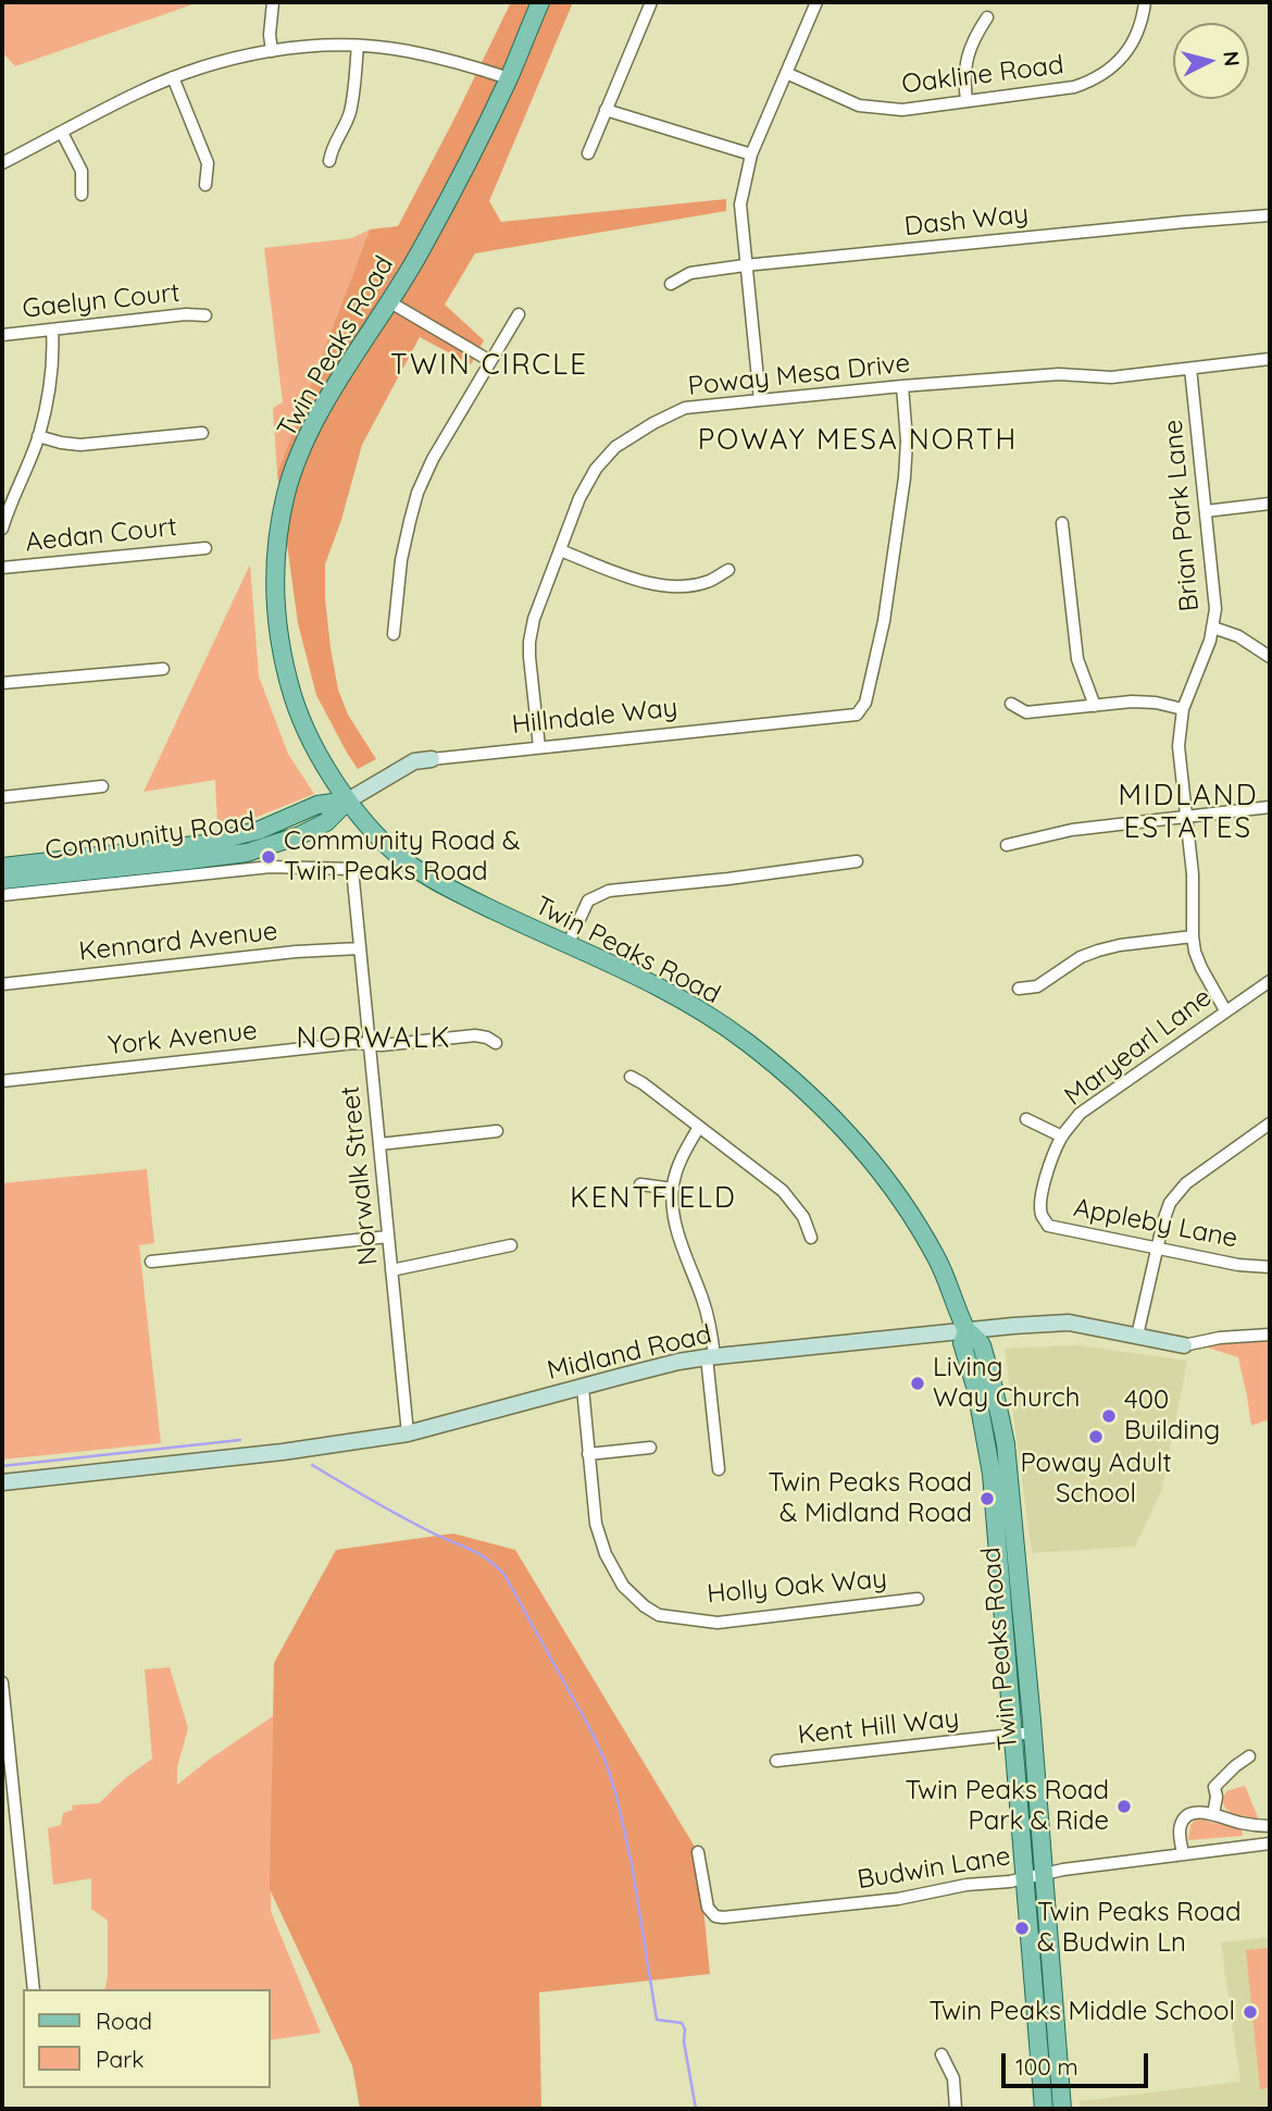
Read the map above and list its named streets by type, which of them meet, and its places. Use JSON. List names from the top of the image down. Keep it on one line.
{"streets":{"main road":["Twin Peaks Road","Hillndale Way","Community Road","Midland Road"],"street":["Oakline Road","Dash Way","Gaelyn Court","Poway Mesa Drive","Brian Park Lane","Aedan Court","Kennard Avenue","York Avenue","Maryearl Lane","Norwalk Street","Appleby Lane","Holly Oak Way","Kent Hill Way","Budwin Lane"]},"crossings":[["Twin Peaks Road","Hillndale Way"],["Twin Peaks Road","Community Road"],["Twin Peaks Road","Midland Road"],["Twin Peaks Road","Kent Hill Way"],["Twin Peaks Road","Budwin Lane"],["Poway Mesa Drive","Brian Park Lane"],["Poway Mesa Drive","Hillndale Way"],["Brian Park Lane","Maryearl Lane"],["Hillndale Way","Community Road"],["Kennard Avenue","Norwalk Street"],["York Avenue","Norwalk Street"],["Maryearl Lane","Appleby Lane"],["Norwalk Street","Midland Road"],["Midland Road","Holly Oak Way"]],"districts":["TWIN CIRCLE","POWAY MESA NORTH","MIDLAND ESTATES","NORWALK","KENTFIELD"],"places":["Community Road & Twin Peaks Road","Living Way Church","400 Building","Poway Adult School","Twin Peaks Road & Midland Road","Twin Peaks Road Park & Ride","Twin Peaks Road & Budwin Ln","Twin Peaks Middle School"],"legend":["Road","Park"],"scale_bar":"100 m","north":"right"}
